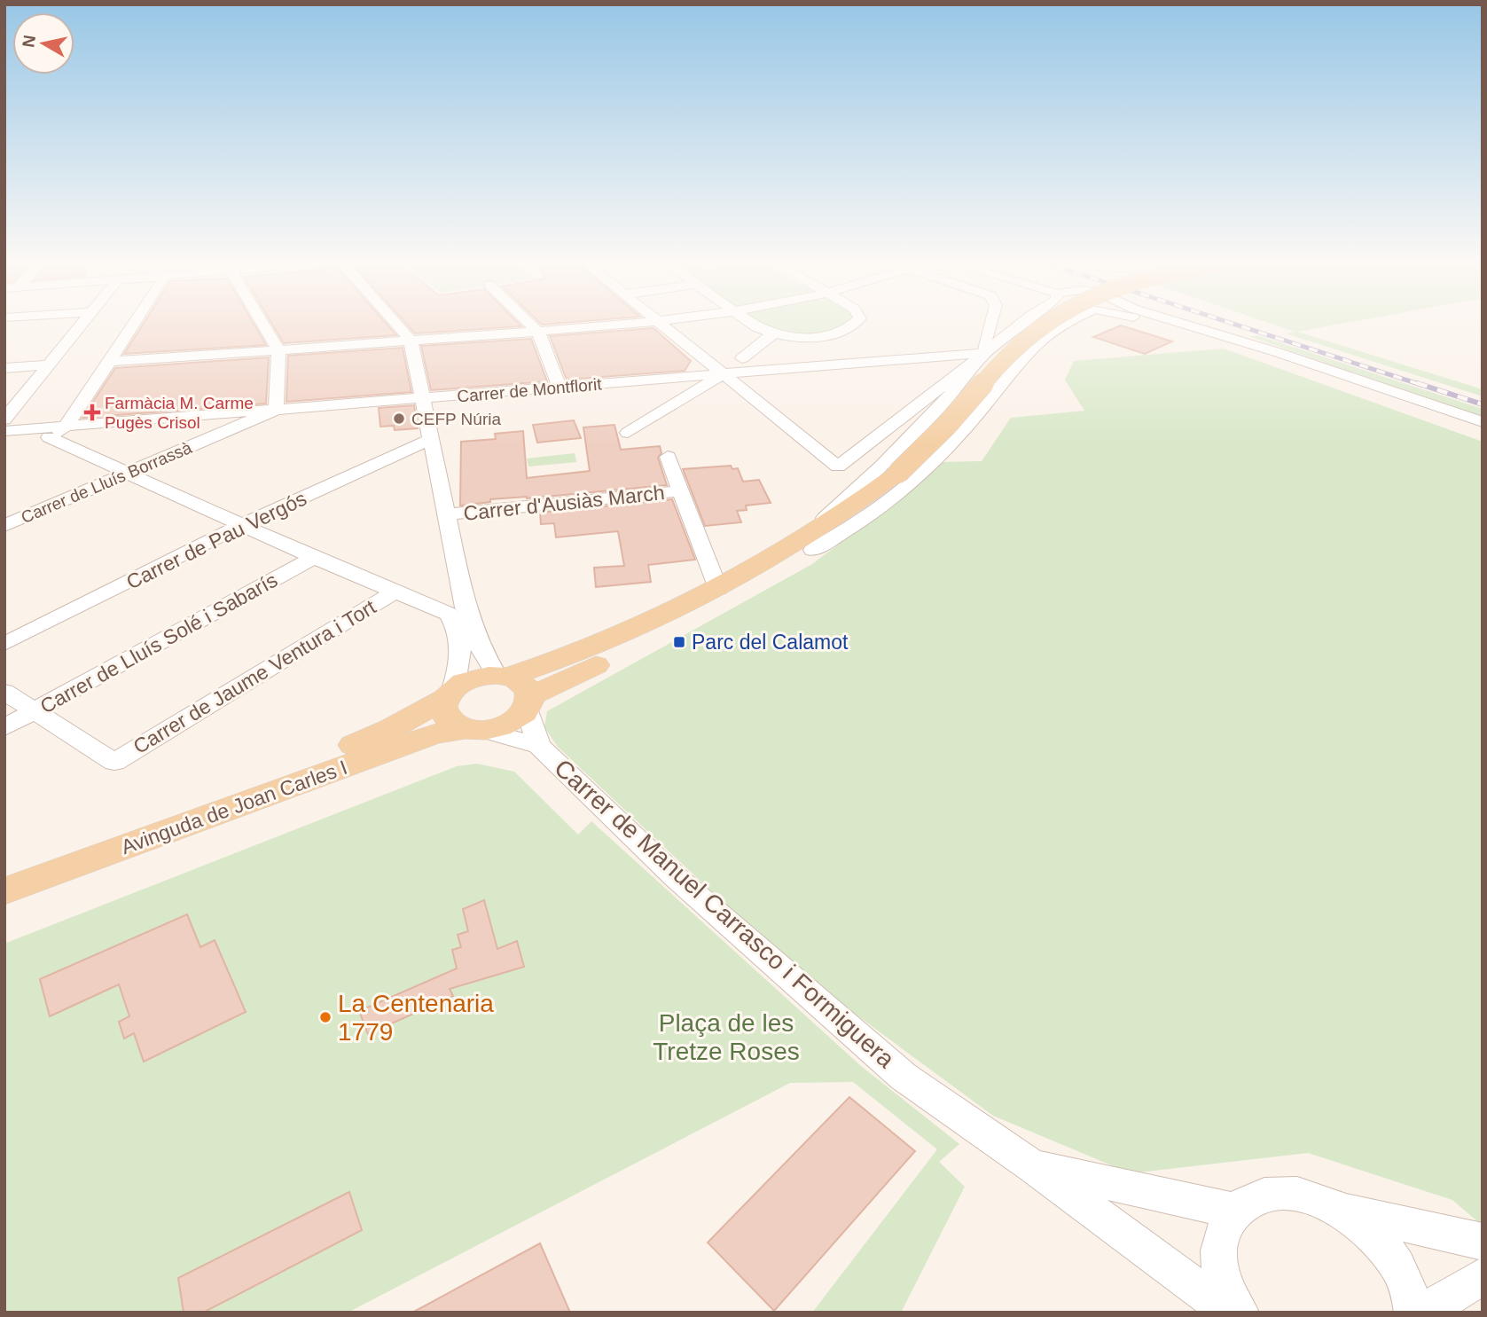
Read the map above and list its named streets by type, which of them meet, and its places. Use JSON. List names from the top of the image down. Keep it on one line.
{"streets":{"main road":["Avinguda de Joan Carles I"],"street":["Carrer de Montflorit","Carrer de Lluís Borrassà","Carrer d'Ausiàs March","Carrer de Pau Vergós","Carrer de Lluís Solé i Sabarís","Carrer de Jaume Ventura i Tort","Carrer de Manuel Carrasco i Formiguera"]},"crossings":[["Carrer de Montflorit","Carrer de Lluís Borrassà"],["Carrer de Lluís Solé i Sabarís","Carrer de Jaume Ventura i Tort"],["Avinguda de Joan Carles I","Carrer de Manuel Carrasco i Formiguera"]],"parks":["Plaça de les Tretze Roses"],"places":{"health":["Farmàcia M. Carme Pugès Crisol"],"other":["CEFP Núria","La Centenaria 1779"],"transit":["Parc del Calamot"]},"north":"left"}
